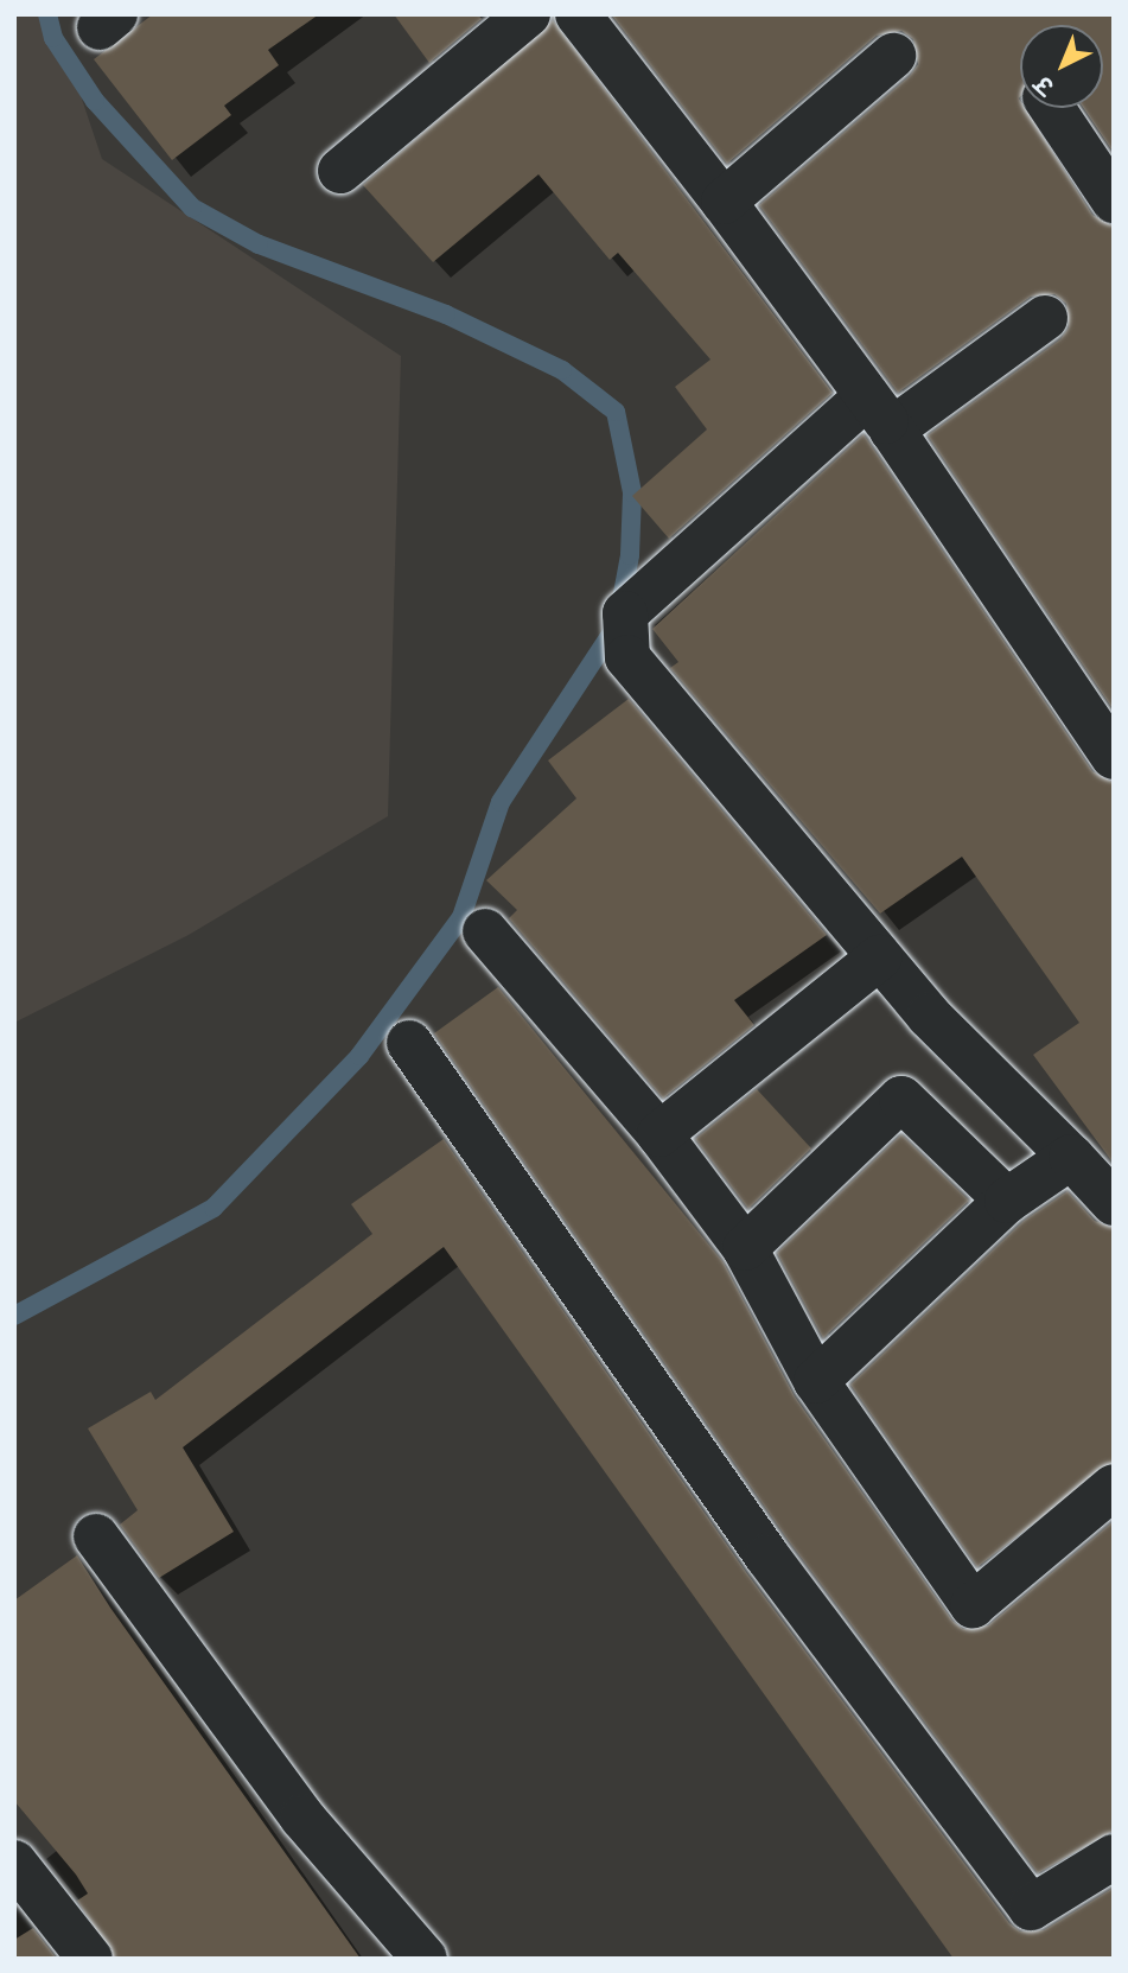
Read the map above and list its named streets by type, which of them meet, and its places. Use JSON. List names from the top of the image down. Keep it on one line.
{"north":"bottom left"}
